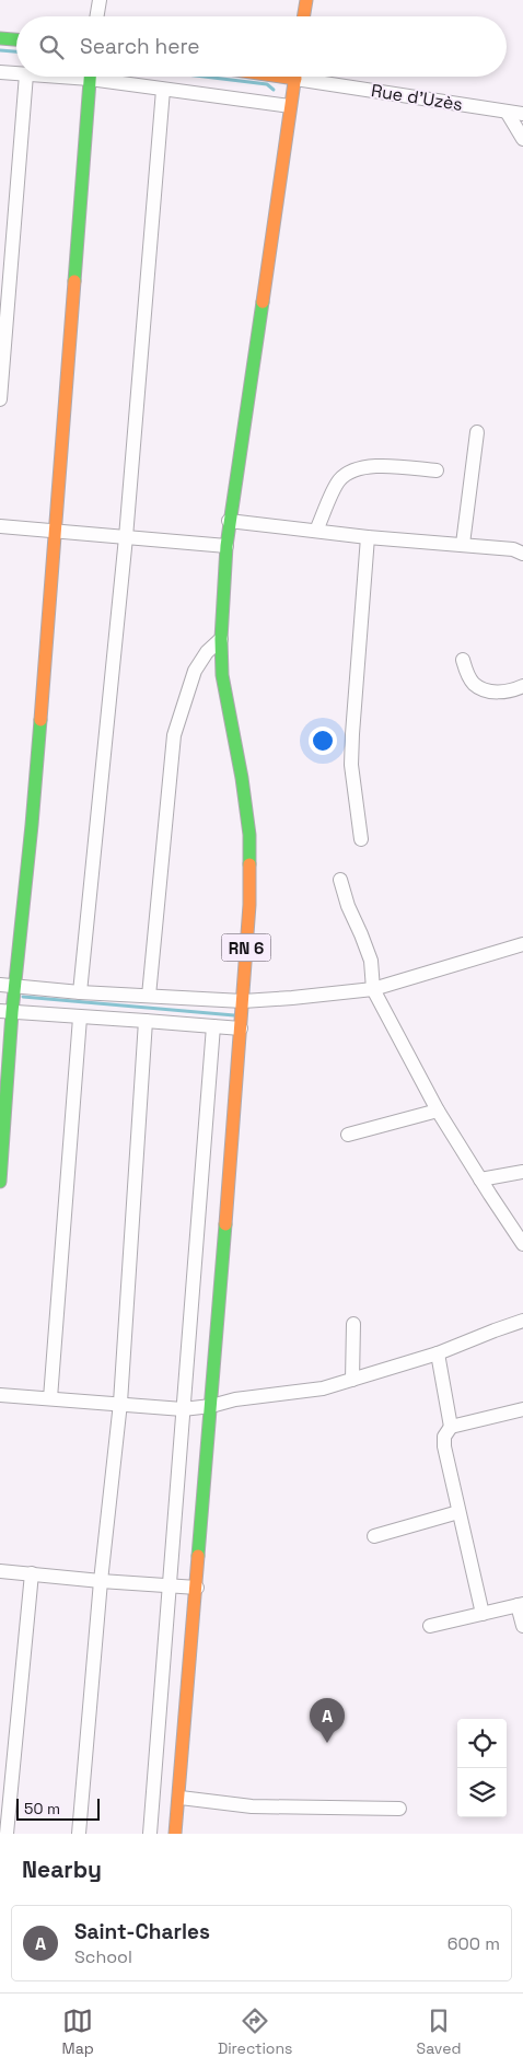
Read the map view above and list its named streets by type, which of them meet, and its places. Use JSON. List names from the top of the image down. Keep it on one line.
{"streets":{"main road":["RN 6"],"street":["Rue d'Uzès"]},"scale_bar":"50 m","page":{"search":"Search here","pins":"A","scale":"50 m","heading":"Nearby","list":[{"mark":"A","name":"Saint-Charles","note":"School","value":"600 m"}],"nav":["Map","Directions","Saved"]}}
